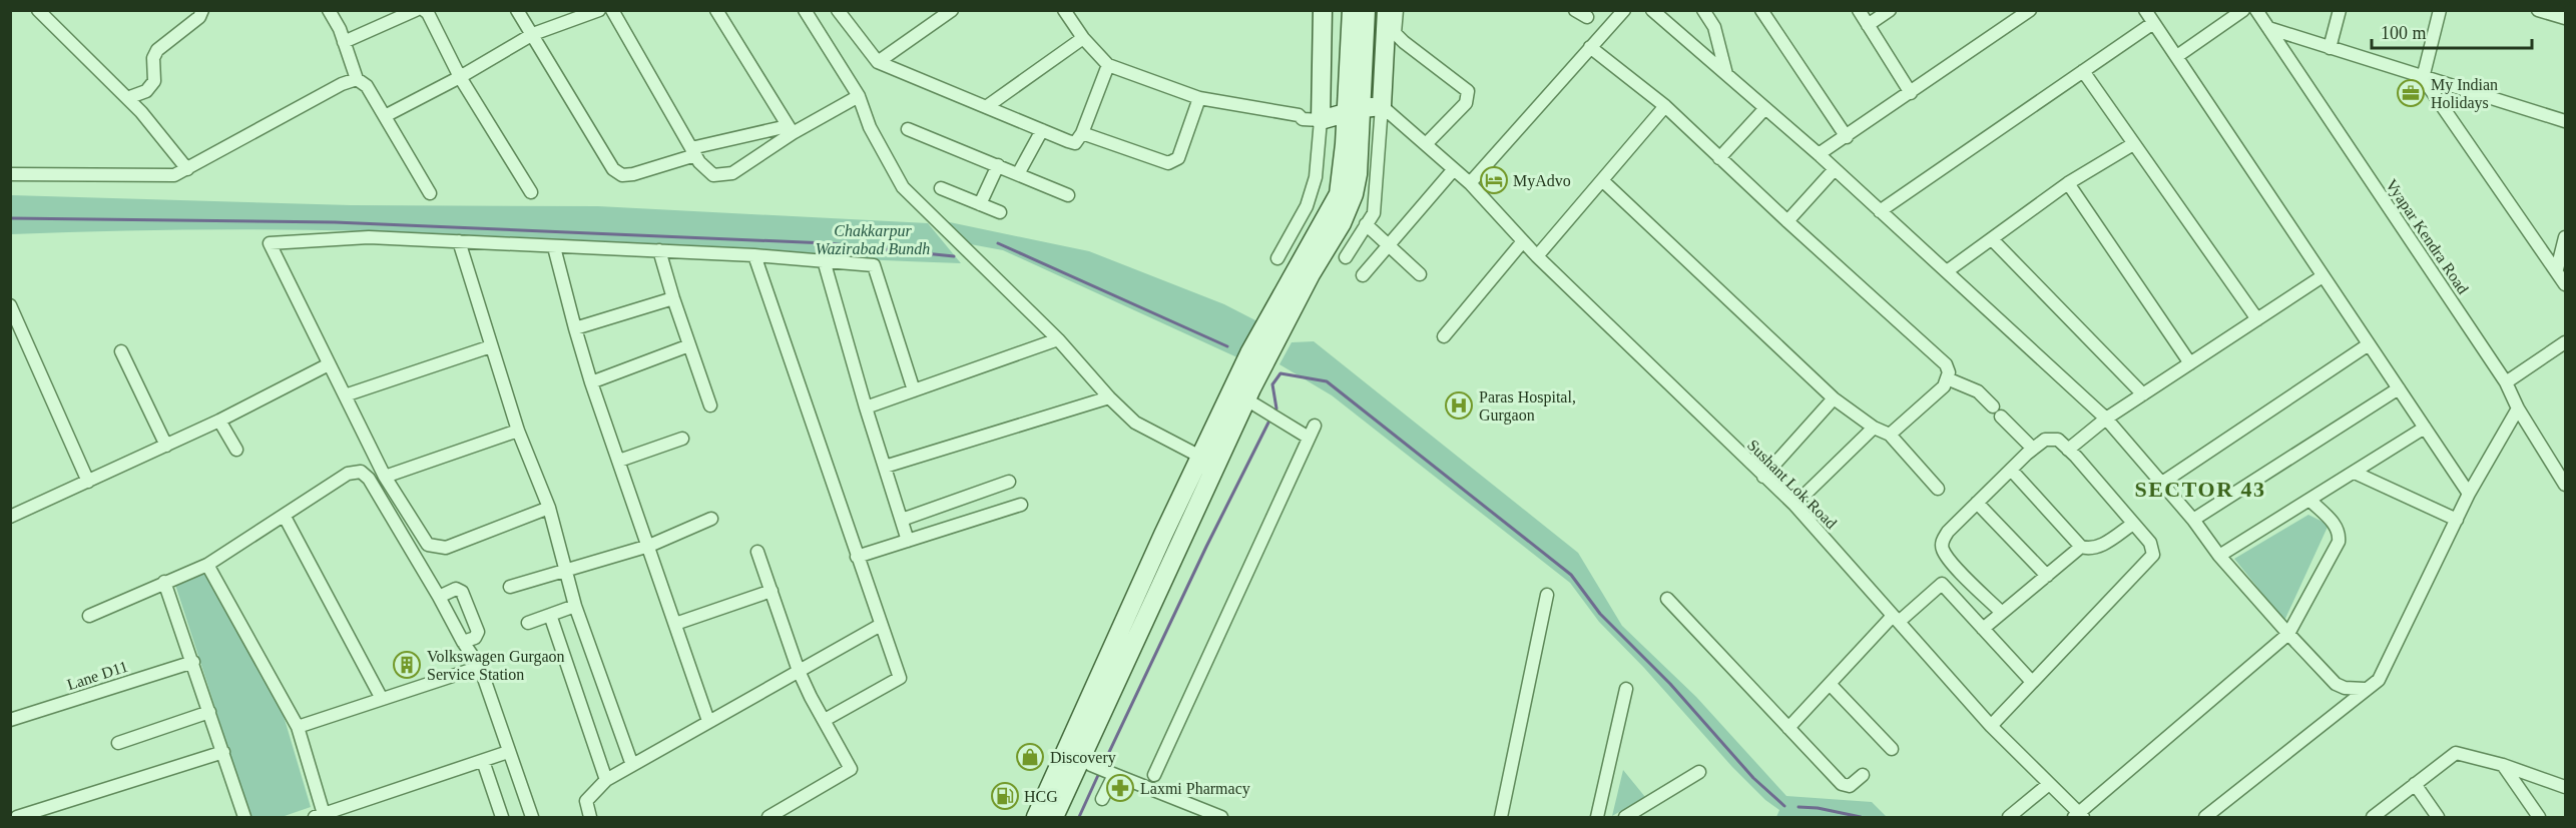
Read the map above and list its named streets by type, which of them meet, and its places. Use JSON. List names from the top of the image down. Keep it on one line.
{"streets":{"street":["Vyapar Kendra Road","Sushant Lok Road","Lane D11"]},"districts":["SECTOR 43"],"parks":["Chakkarpur Wazirabad Bundh"],"places":{"office":["My Indian Holidays"],"hotel":["MyAdvo"],"hospital":["Paras Hospital, Gurgaon"],"building":["Volkswagen Gurgaon Service Station"],"shop":["Discovery"],"pharmacy":["Laxmi Pharmacy"],"fuel station":["HCG"]},"scale_bar":"100 m"}
